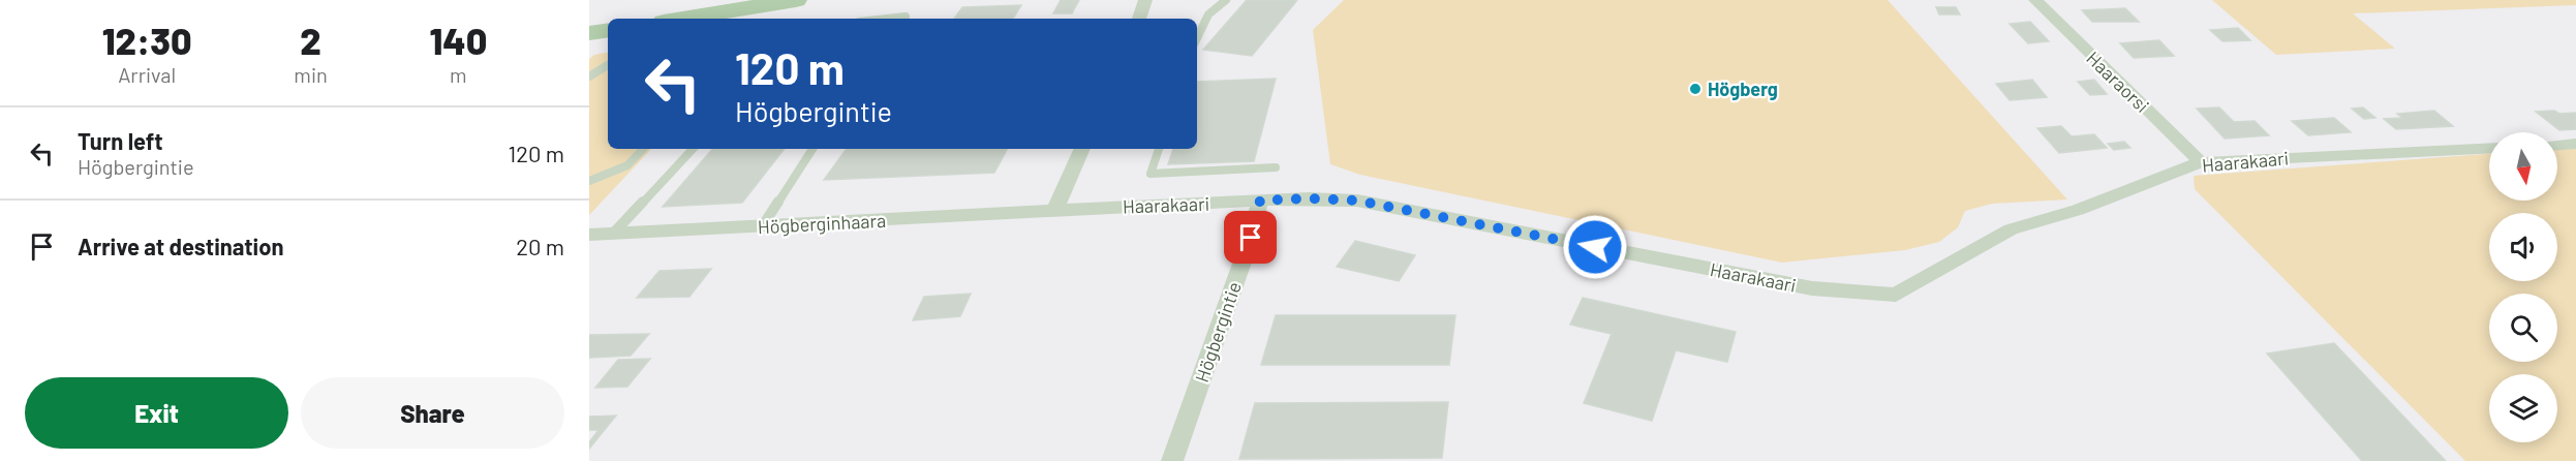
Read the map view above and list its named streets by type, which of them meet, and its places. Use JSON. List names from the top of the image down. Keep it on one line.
{"streets":{"street":["Haaraorsi","Haarakaari","Högberginhaara","Högbergintie"]},"crossings":[["Haaraorsi","Haarakaari"],["Haarakaari","Högberginhaara"],["Haarakaari","Högbergintie"]],"places":["Högberg"],"north":"bottom","page":{"eta":["12:30","Arrival","2","min","140","m"],"turn":["120 m","Högbergintie"],"list":[{"name":"Turn left","note":"Högbergintie","value":"120 m"},{"name":"Arrive at destination","value":"20 m"}],"buttons":["Exit","Share"]}}
